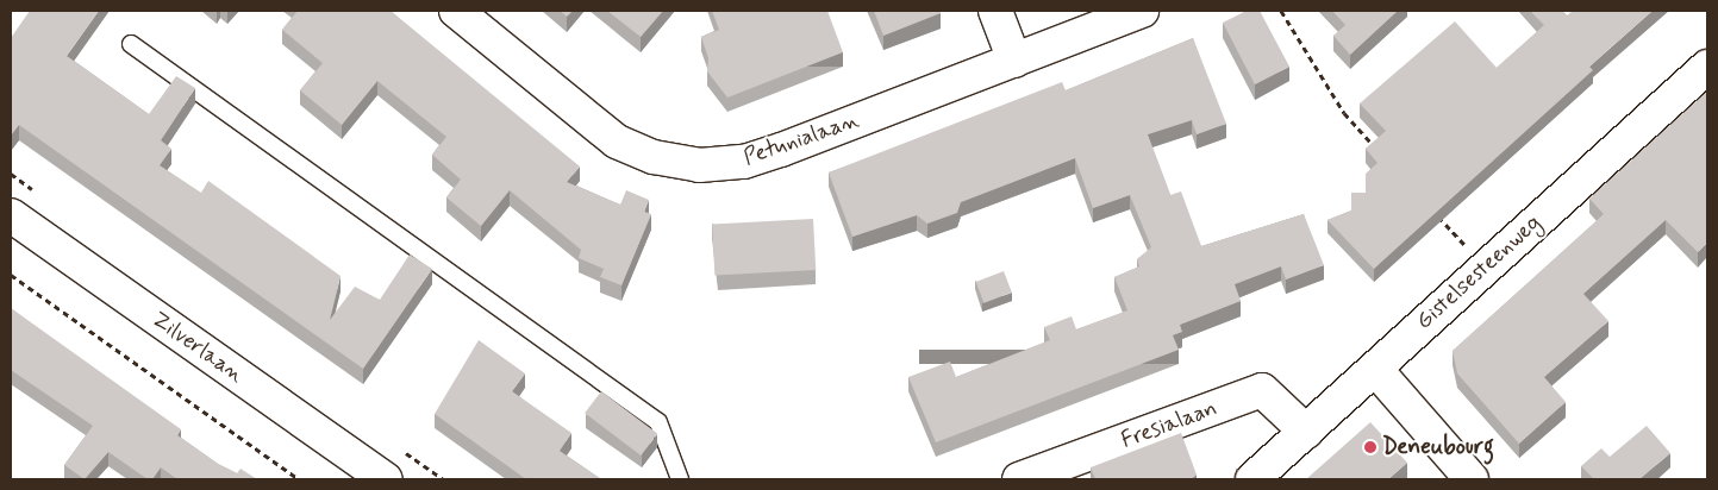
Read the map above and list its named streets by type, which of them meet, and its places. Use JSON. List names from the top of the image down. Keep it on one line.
{"streets":{"street":["Petunialaan","Gistelsesteenweg","Zilverlaan","Fresialaan"]},"crossings":[["Gistelsesteenweg","Fresialaan"]],"places":["Deneubourg"]}
